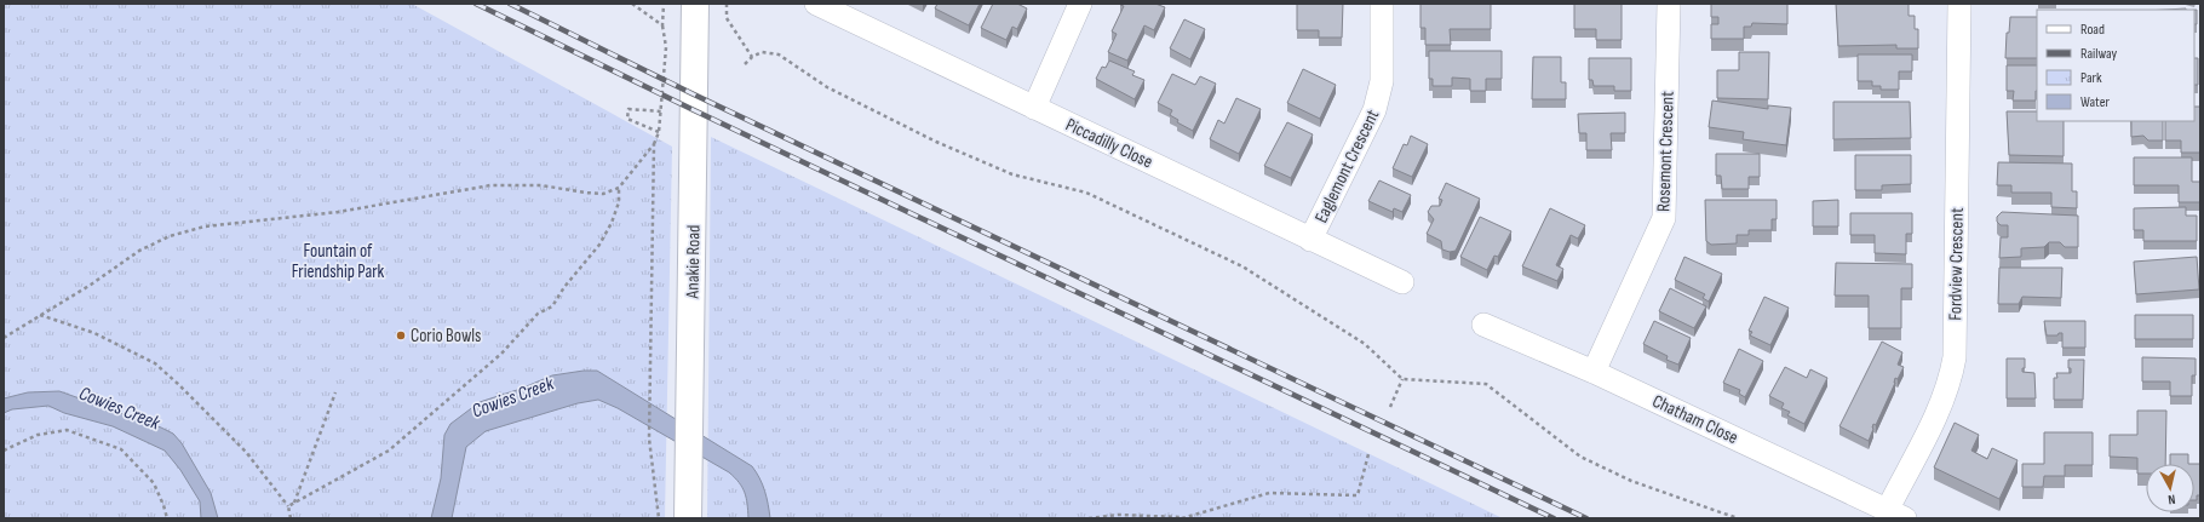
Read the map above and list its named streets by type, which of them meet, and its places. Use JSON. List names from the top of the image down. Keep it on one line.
{"streets":{"main road":["Anakie Road"],"street":["Piccadilly Close","Rosemont Crescent","Eaglemont Crescent","Fordview Crescent","Chatham Close"]},"crossings":[["Piccadilly Close","Eaglemont Crescent"],["Rosemont Crescent","Chatham Close"],["Fordview Crescent","Chatham Close"]],"water":["Cowies Creek"],"parks":["Fountain of Friendship Park"],"places":["Corio Bowls"],"legend":["Road","Railway","Park","Water"],"north":"bottom"}
